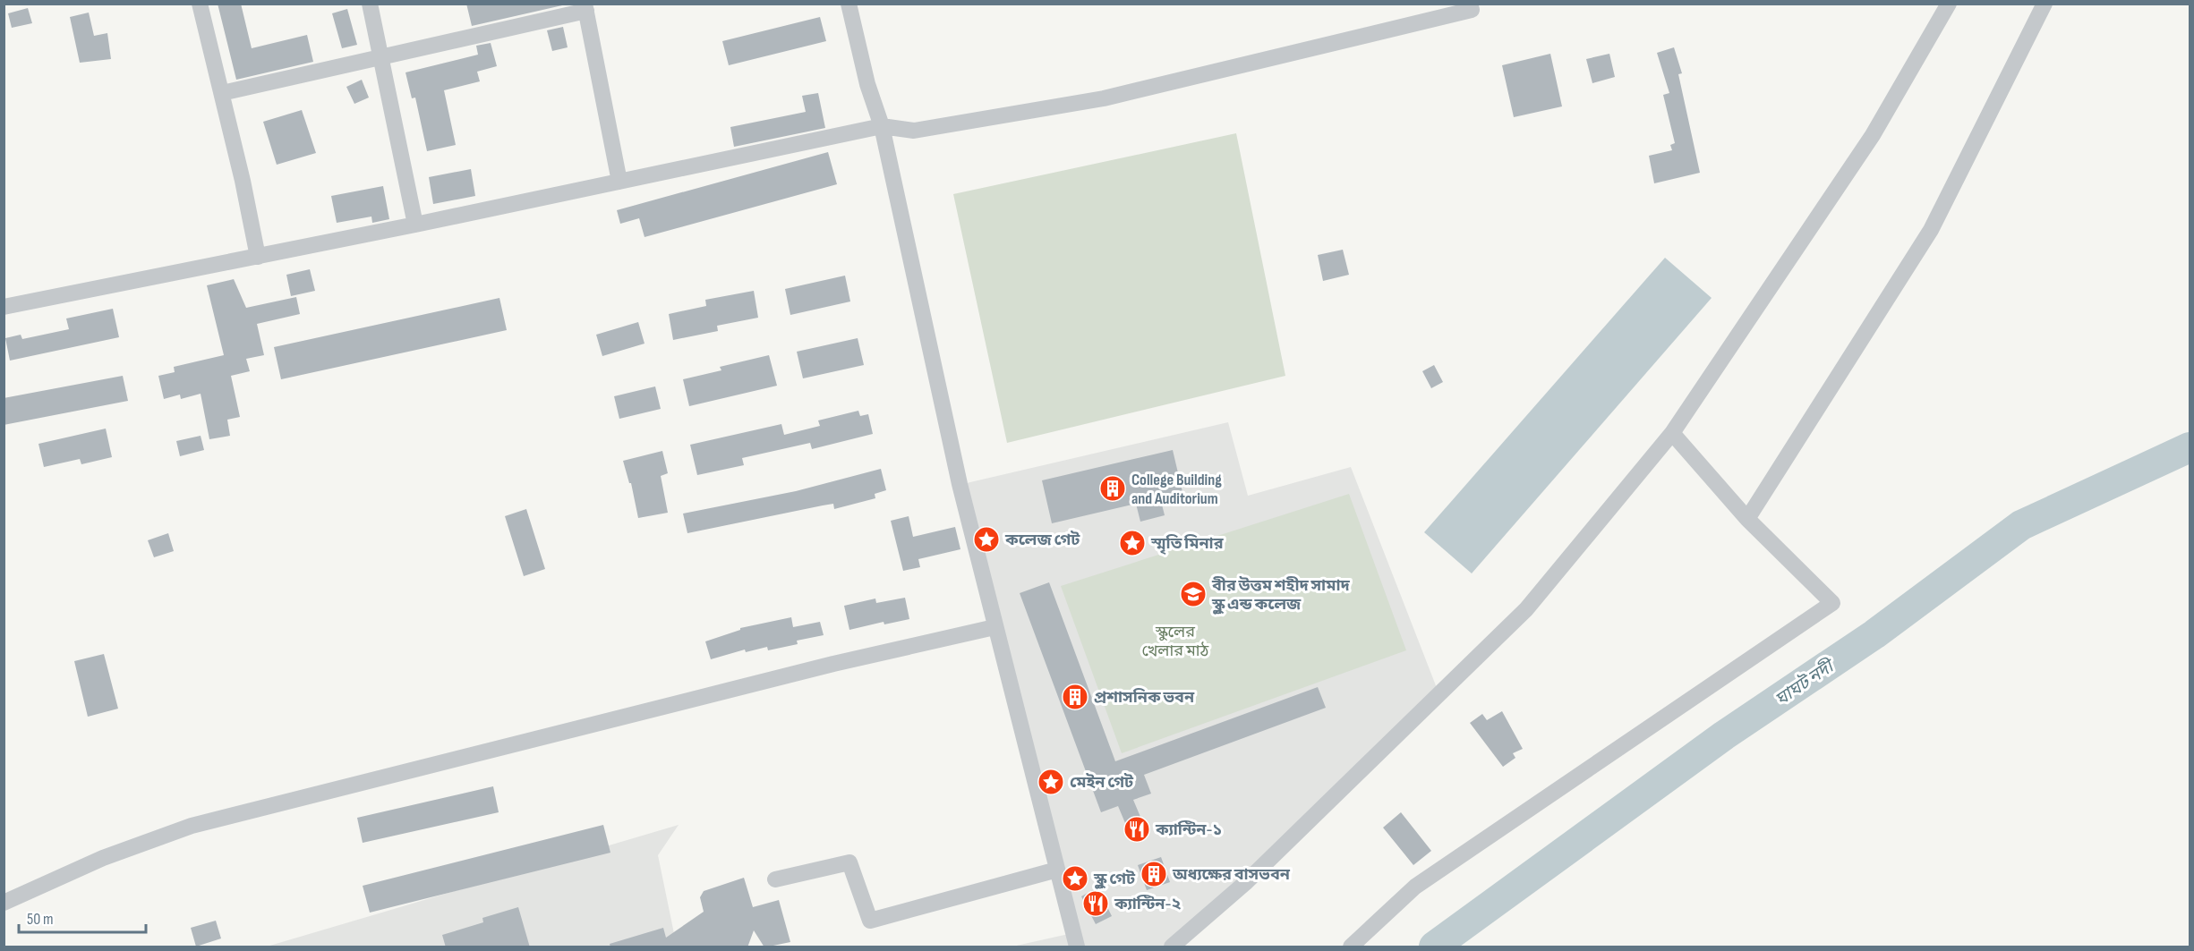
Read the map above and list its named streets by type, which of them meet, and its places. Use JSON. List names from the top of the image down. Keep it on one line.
{"water":["ঘাঘট নদী"],"parks":["স্কুলের খেলার মাঠ"],"places":{"building":["College Building and Auditorium","প্রশাসনিক ভবন","অধ্যক্ষের বাসভবন"],"place":["কলেজ গেট","স্মৃতি মিনার","মেইন গেট","স্কুল গেট"],"school or university":["বীর উত্তম শহীদ সামাদ স্কুল এন্ড কলেজ"],"restaurant":["ক্যান্টিন-১","ক্যান্টিন-২"]},"scale_bar":"50 m"}
